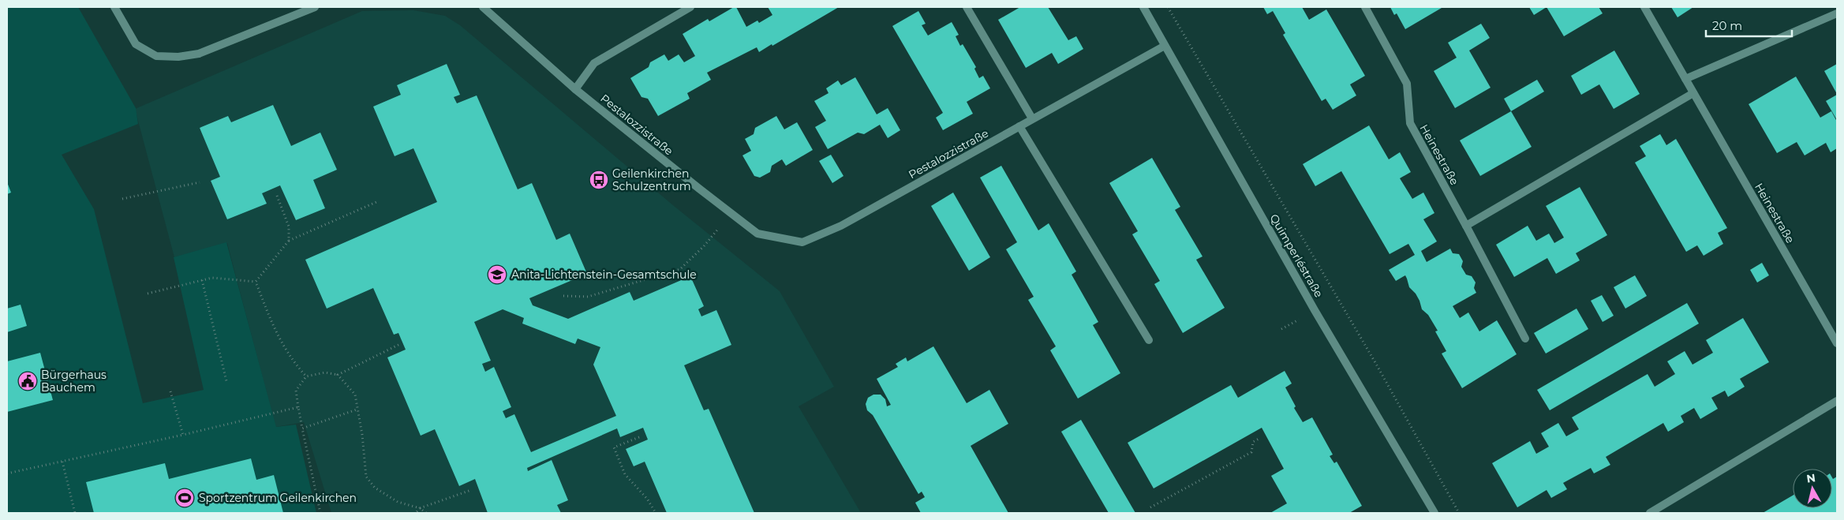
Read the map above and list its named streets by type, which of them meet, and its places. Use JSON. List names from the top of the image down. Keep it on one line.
{"streets":{"street":["Pestalozzistraße","Heinestraße","Quimperléstraße"]},"crossings":[["Pestalozzistraße","Quimperléstraße"]],"places":{"bus stop":["Geilenkirchen Schulzentrum"],"school or university":["Anita-Lichtenstein-Gesamtschule"],"public building":["Bürgerhaus Bauchem"],"sports":["Sportzentrum Geilenkirchen"]},"scale_bar":"20 m","north":"top"}
